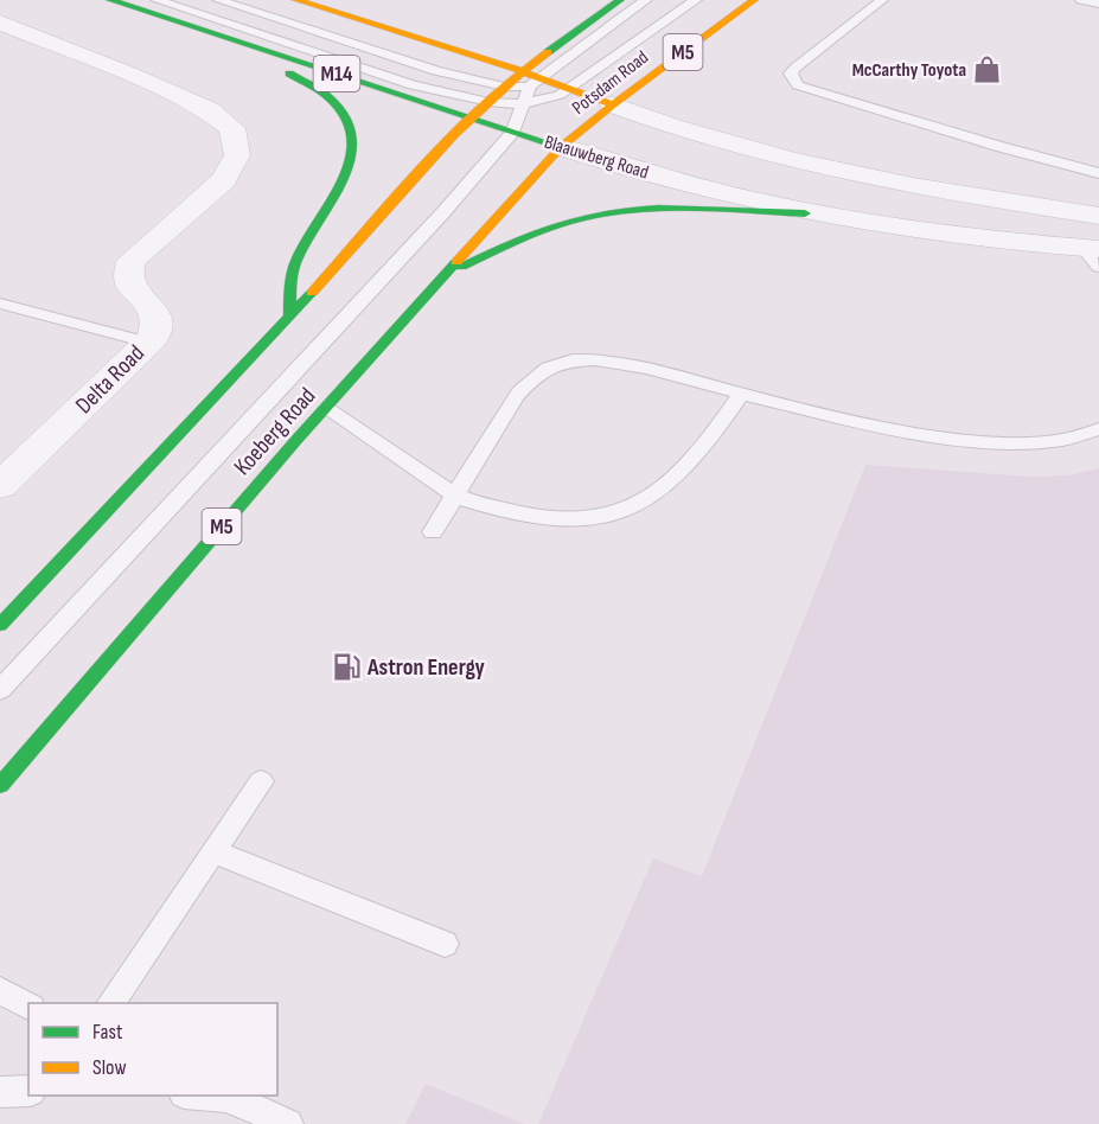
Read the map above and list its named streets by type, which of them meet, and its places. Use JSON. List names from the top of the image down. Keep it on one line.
{"streets":{"main road":["M5","M14","Potsdam Road","Blaauwberg Road","Koeberg Road"],"street":["Delta Road"]},"crossings":[["M14","Potsdam Road"],["Potsdam Road","Blaauwberg Road"],["Potsdam Road","Koeberg Road"],["Blaauwberg Road","Koeberg Road"]],"places":{"shop":["McCarthy Toyota"],"fuel station":["Astron Energy"]},"legend":["Fast","Slow"]}
